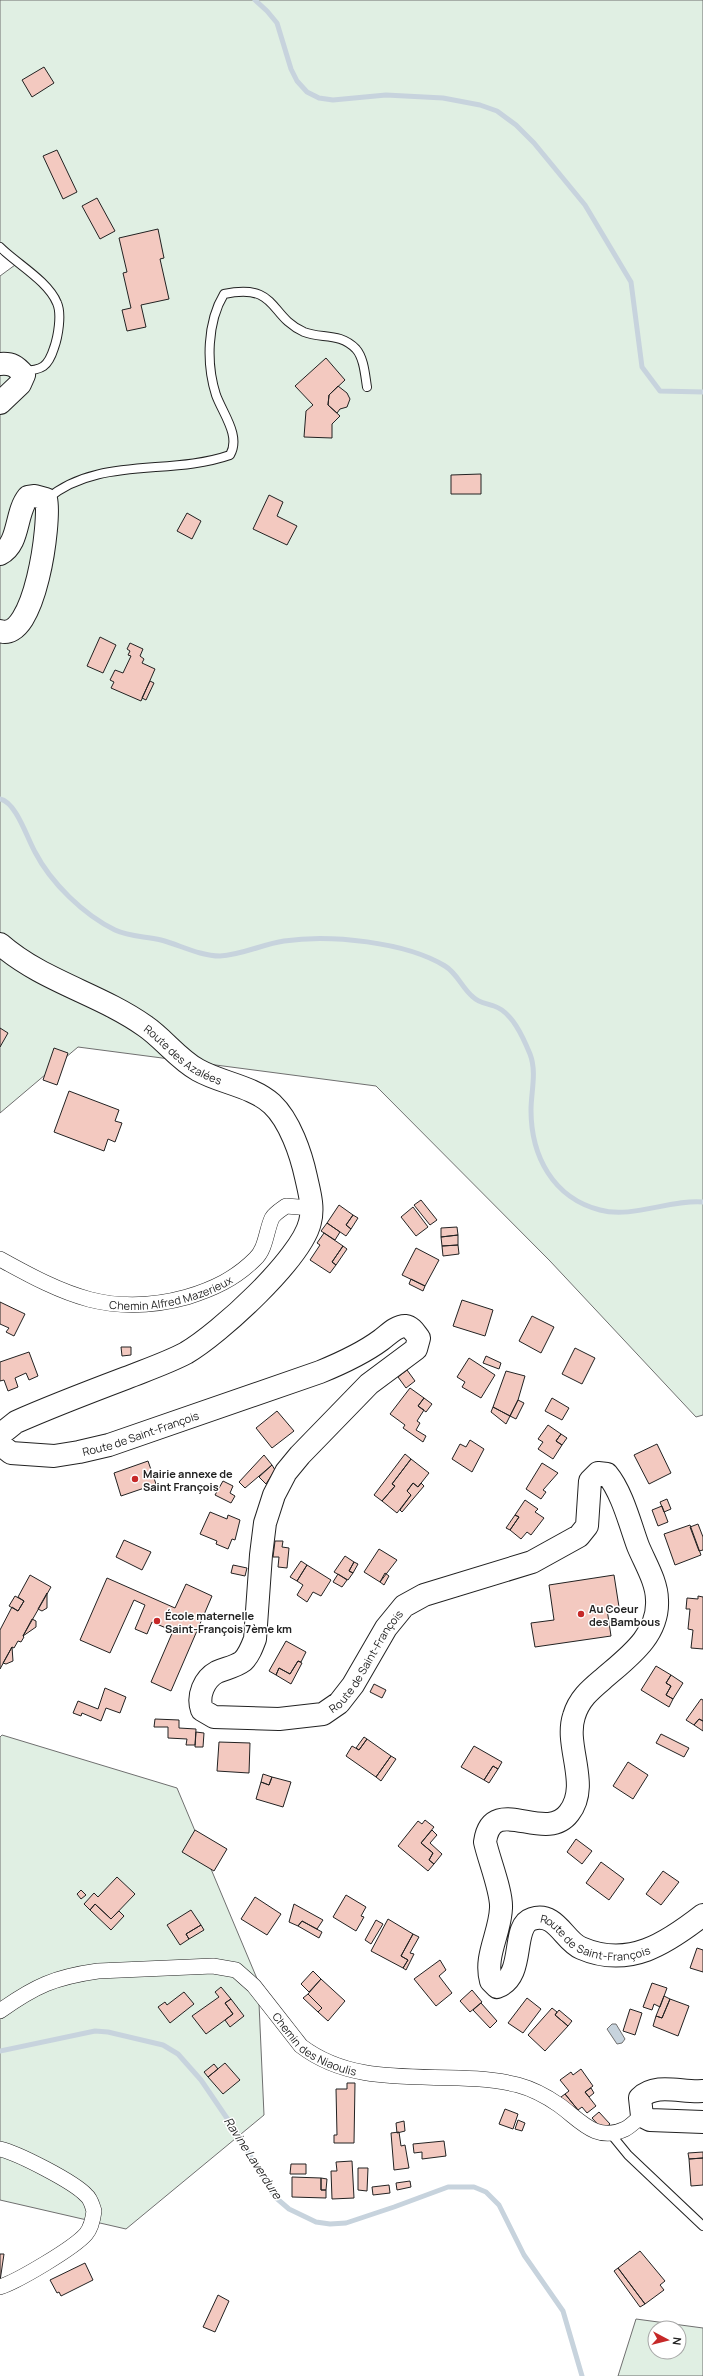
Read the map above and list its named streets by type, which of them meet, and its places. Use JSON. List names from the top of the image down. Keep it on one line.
{"streets":{"main road":["Route des Azalées","Route de Saint-François"],"street":["Chemin Alfred Mazerieux","Chemin des Niaoulis"]},"crossings":[["Route des Azalées","Chemin Alfred Mazerieux"],["Route des Azalées","Route de Saint-François"],["Chemin Alfred Mazerieux","Route de Saint-François"]],"water":["Ravine Laverdure"],"places":["Mairie annexe de Saint François","Au Coeur des Bambous","École maternelle Saint-François 7ème km"],"north":"right"}
